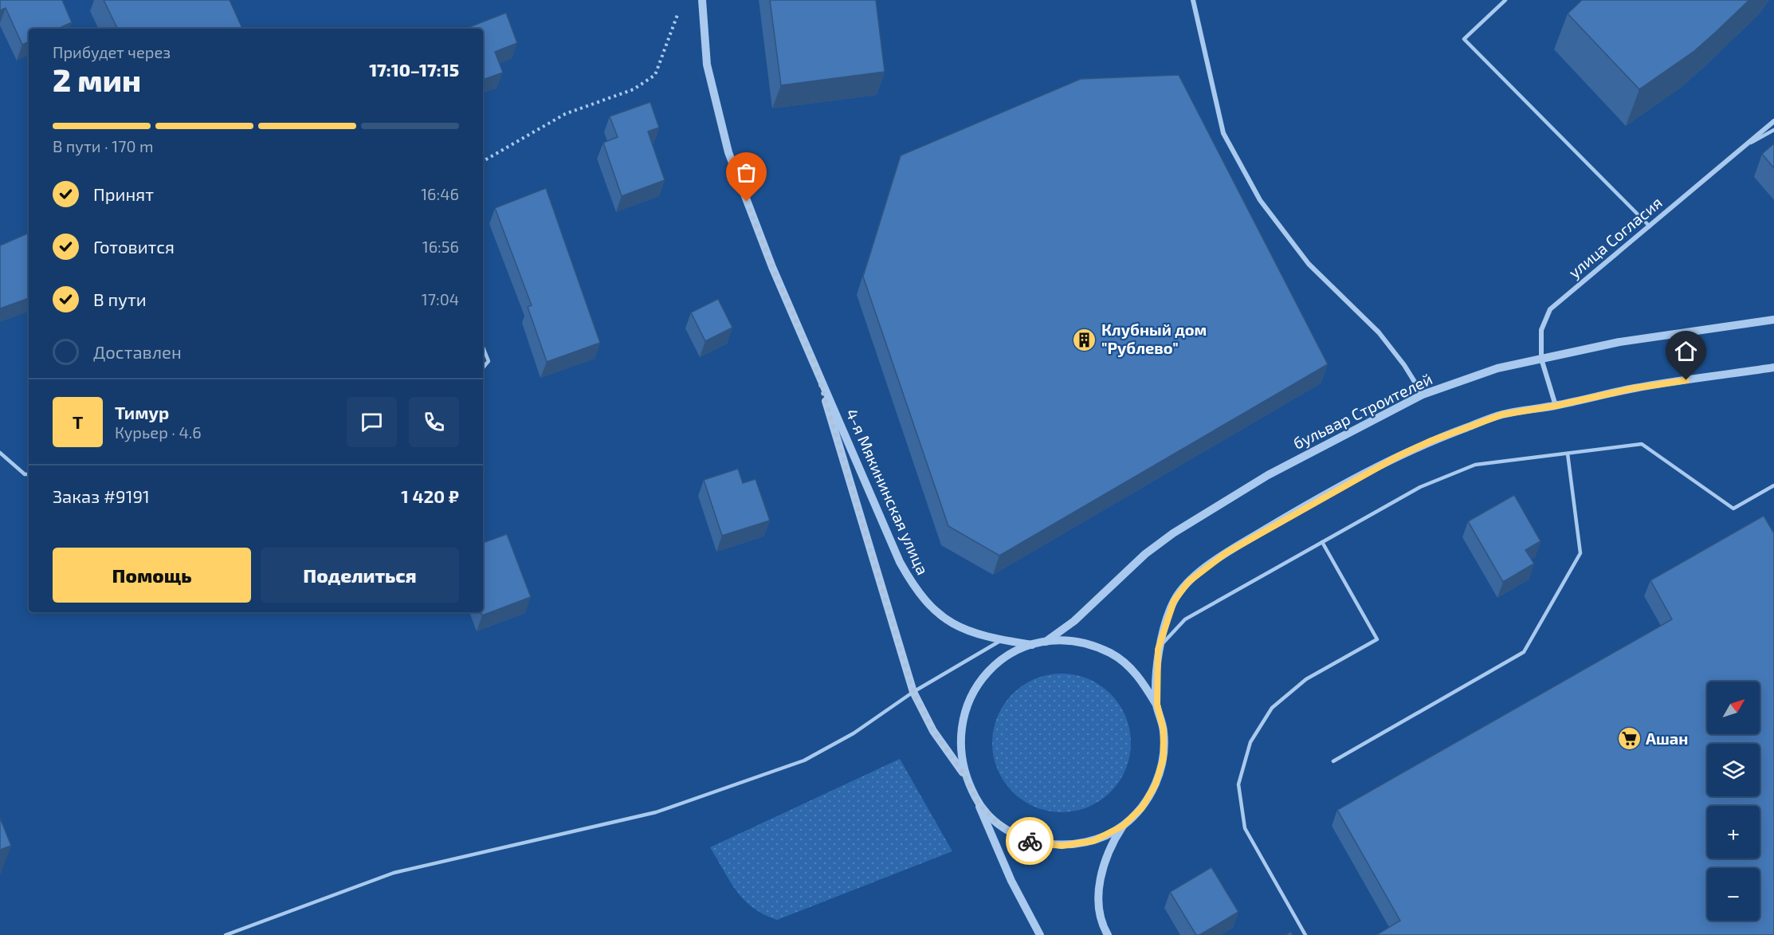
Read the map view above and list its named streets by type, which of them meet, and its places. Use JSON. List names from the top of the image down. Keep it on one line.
{"streets":{"street":["улица Согласия","бульвар Строителей","4-я Мякининская улица"]},"crossings":[["улица Согласия","бульвар Строителей"],["бульвар Строителей","4-я Мякининская улица"]],"places":{"building":["Клубный дом \"Рублево\""],"supermarket":["Ашан"]},"north":"top right","page":{"heading":["2 мин","Прибудет через","17:10–17:15"],"panel":["Тимур","Курьер · 4.6","Заказ #9191","1 420 ₽"],"bar":"В пути · 170 m","list":[["Принят","16:46"],["Готовится","16:56"],["В пути","17:04"],"Доставлен"],"round":"Т","buttons":["Помощь","Поделиться"],"map_buttons":["+","−"]}}
